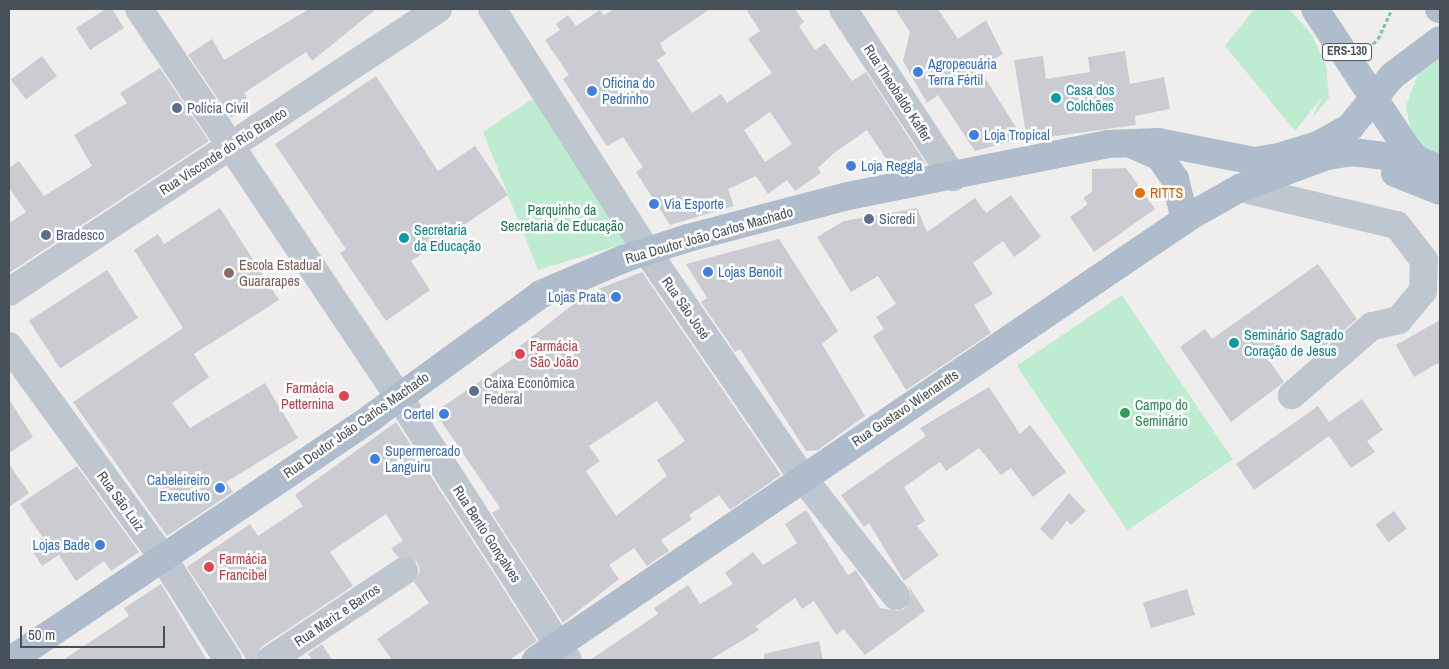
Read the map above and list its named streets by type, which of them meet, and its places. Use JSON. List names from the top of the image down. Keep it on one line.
{"streets":{"main road":["ERS-130","Rua Doutor João Carlos Machado","Rua Gustavo Wienandts"],"street":["Rua Theobaldo Kaffer","Rua Visconde do Rio Branco","Rua São José","Rua São Luiz","Rua Bento Gonçalves","Rua Mariz e Barros"]},"crossings":[["Rua Theobaldo Kaffer","Rua Doutor João Carlos Machado"],["Rua Visconde do Rio Branco","Rua Bento Gonçalves"],["Rua Doutor João Carlos Machado","Rua São José"],["Rua Doutor João Carlos Machado","Rua Gustavo Wienandts"],["Rua Doutor João Carlos Machado","Rua São Luiz"],["Rua Doutor João Carlos Machado","Rua Bento Gonçalves"],["Rua São José","Rua Gustavo Wienandts"],["Rua Gustavo Wienandts","Rua Bento Gonçalves"]],"parks":["Parquinho da Secretaria de Educação"],"places":["Agropecuária Terra Fértil","Oficina do Pedrinho","Casa dos Colchões","Polícia Civil","Loja Tropical","Loja Reggla","RITTS","Via Esporte","Sicredi","Bradesco","Secretaria da Educação","Lojas Benoit","Escola Estadual Guararapes","Lojas Prata","Seminário Sagrado Coração de Jesus","Farmácia São João","Caixa Econômica Federal","Farmácia Petternina","Campo do Seminário","Certel","Supermercado Languiru","Cabeleireiro Executivo","Lojas Bade","Farmácia Francibel"],"scale_bar":"50 m"}
